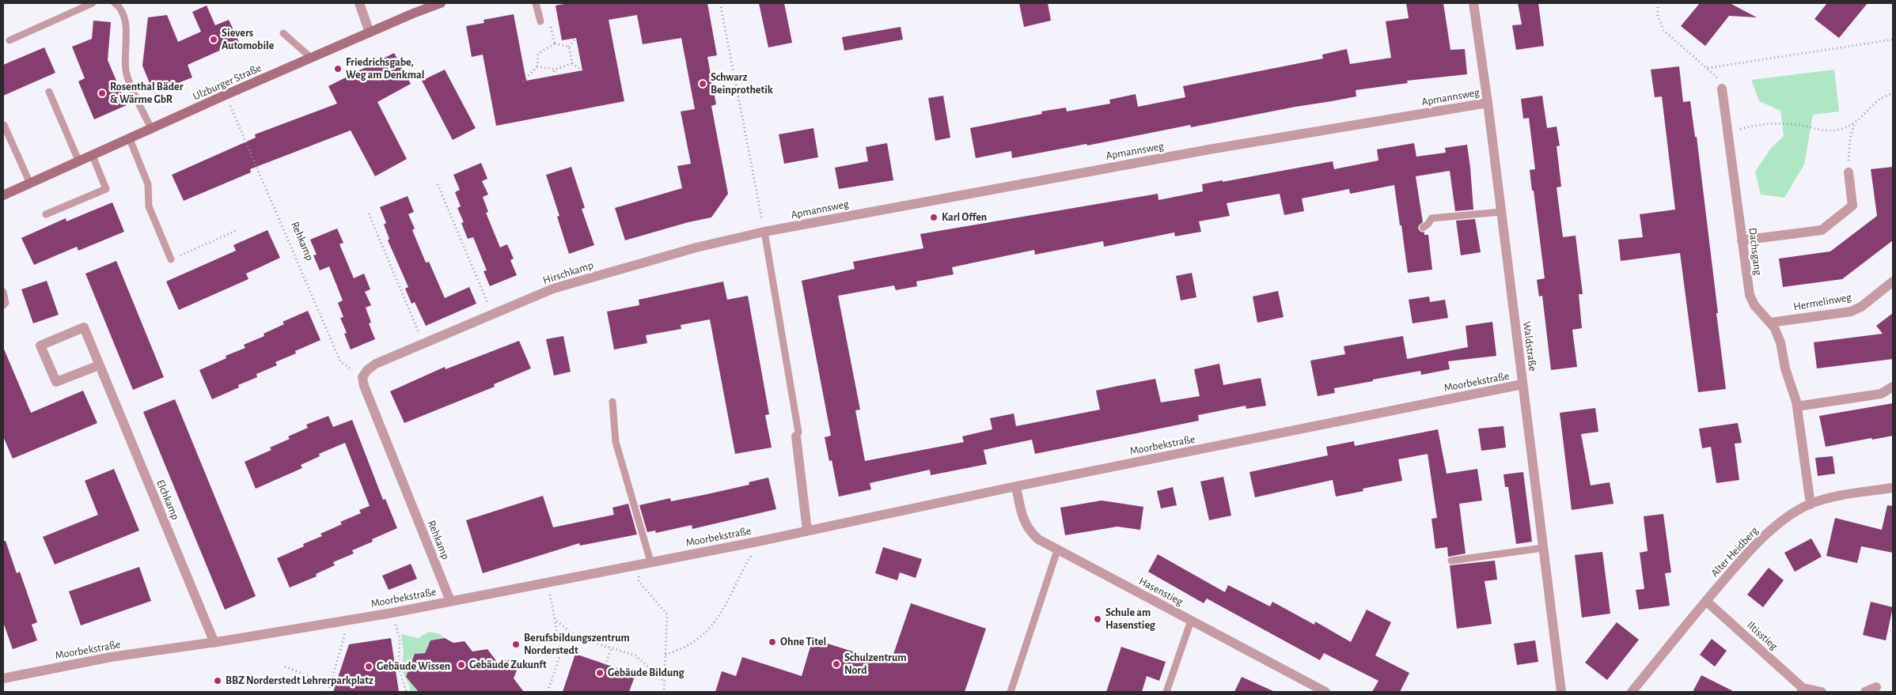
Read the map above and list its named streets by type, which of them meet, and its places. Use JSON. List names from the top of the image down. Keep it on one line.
{"streets":{"main road":["Ulzburger Straße"],"street":["Apmannsweg","Rehkamp","Dachsgang","Hirschkamp","Hermelinweg","Waldstraße","Moorbekstraße","Elchkamp","Alter Heidberg","Hasenstieg","Iltisstieg"]},"crossings":[["Apmannsweg","Hirschkamp"],["Apmannsweg","Waldstraße"],["Rehkamp","Hirschkamp"],["Rehkamp","Moorbekstraße"],["Dachsgang","Hermelinweg"],["Dachsgang","Alter Heidberg"],["Waldstraße","Moorbekstraße"],["Moorbekstraße","Elchkamp"],["Moorbekstraße","Hasenstieg"],["Alter Heidberg","Iltisstieg"]],"places":["Sievers Automobile","Friedrichsgabe, Weg am Denkmal","Schwarz Beinprothetik","Rosenthal Bäder & Wärme GbR","Karl Offen","Schule am Hasenstieg","Ohne Titel","Berufsbildungszentrum Norderstedt","Schulzentrum Nord","Gebäude Zukunft","Gebäude Wissen","Gebäude Bildung","BBZ Norderstedt Lehrerparkplatz"]}
